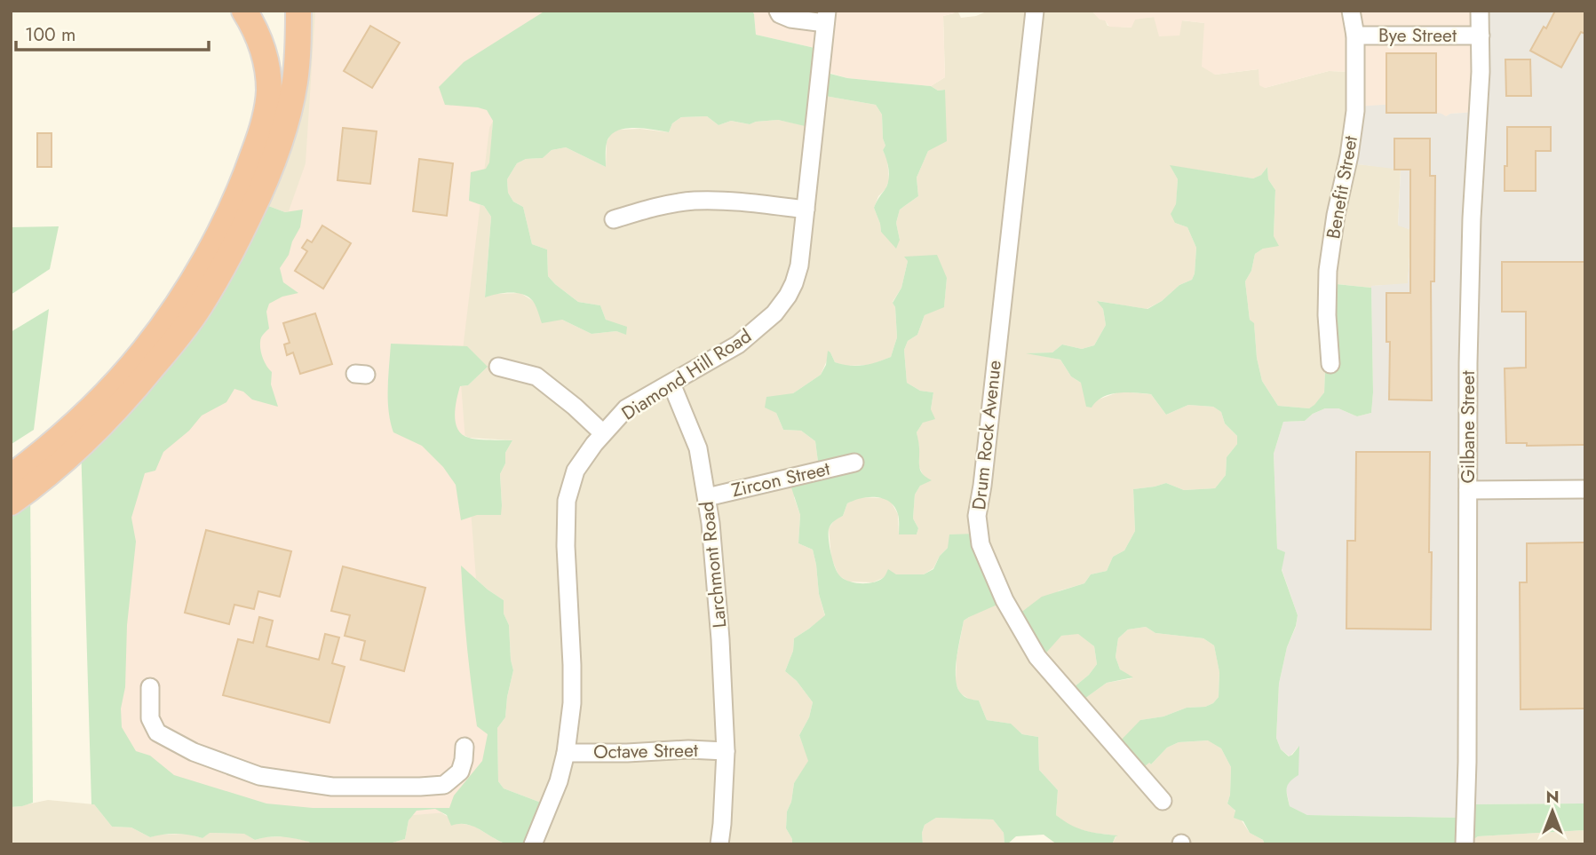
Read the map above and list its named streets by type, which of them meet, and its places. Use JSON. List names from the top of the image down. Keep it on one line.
{"streets":{"street":["Bye Street","Benefit Street","Diamond Hill Road","Gilbane Street","Drum Rock Avenue","Zircon Street","Larchmont Road","Octave Street"]},"crossings":[["Bye Street","Benefit Street"],["Bye Street","Gilbane Street"],["Diamond Hill Road","Larchmont Road"],["Diamond Hill Road","Octave Street"],["Zircon Street","Larchmont Road"],["Larchmont Road","Octave Street"]],"scale_bar":"100 m","north":"top"}
